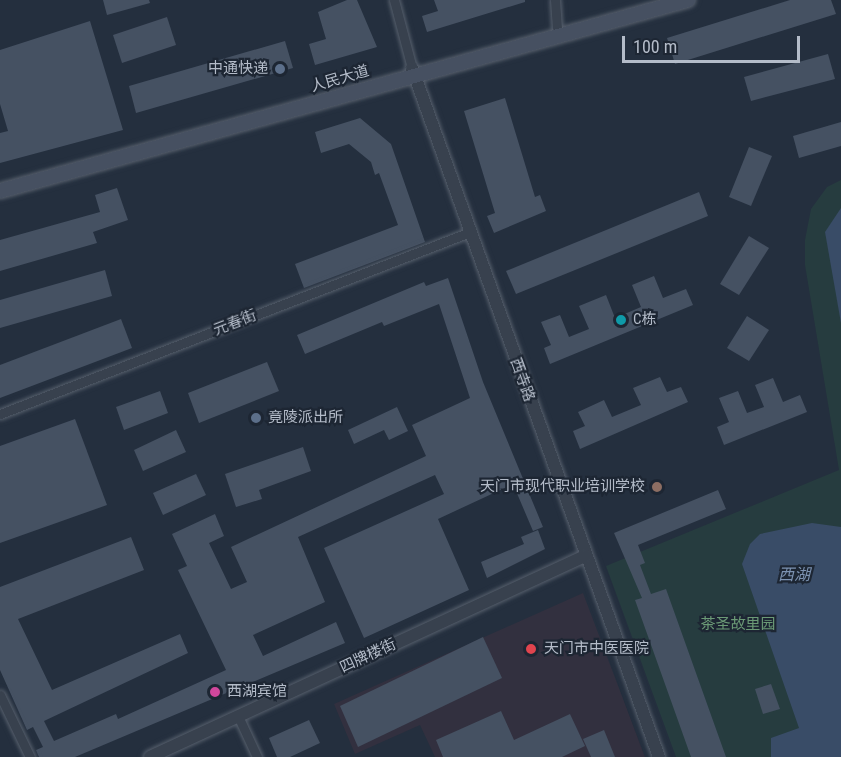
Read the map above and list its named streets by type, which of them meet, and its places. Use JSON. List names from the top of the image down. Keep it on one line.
{"streets":{"main road":["人民大道"],"street":["元春街","西寺路","四牌楼街"]},"crossings":[["人民大道","西寺路"],["元春街","西寺路"],["西寺路","四牌楼街"]],"water":["西湖"],"parks":["茶圣故里园"],"places":["中通快递","C栋","竟陵派出所","天门市现代职业培训学校","天门市中医医院","西湖宾馆"],"scale_bar":"100 m"}
